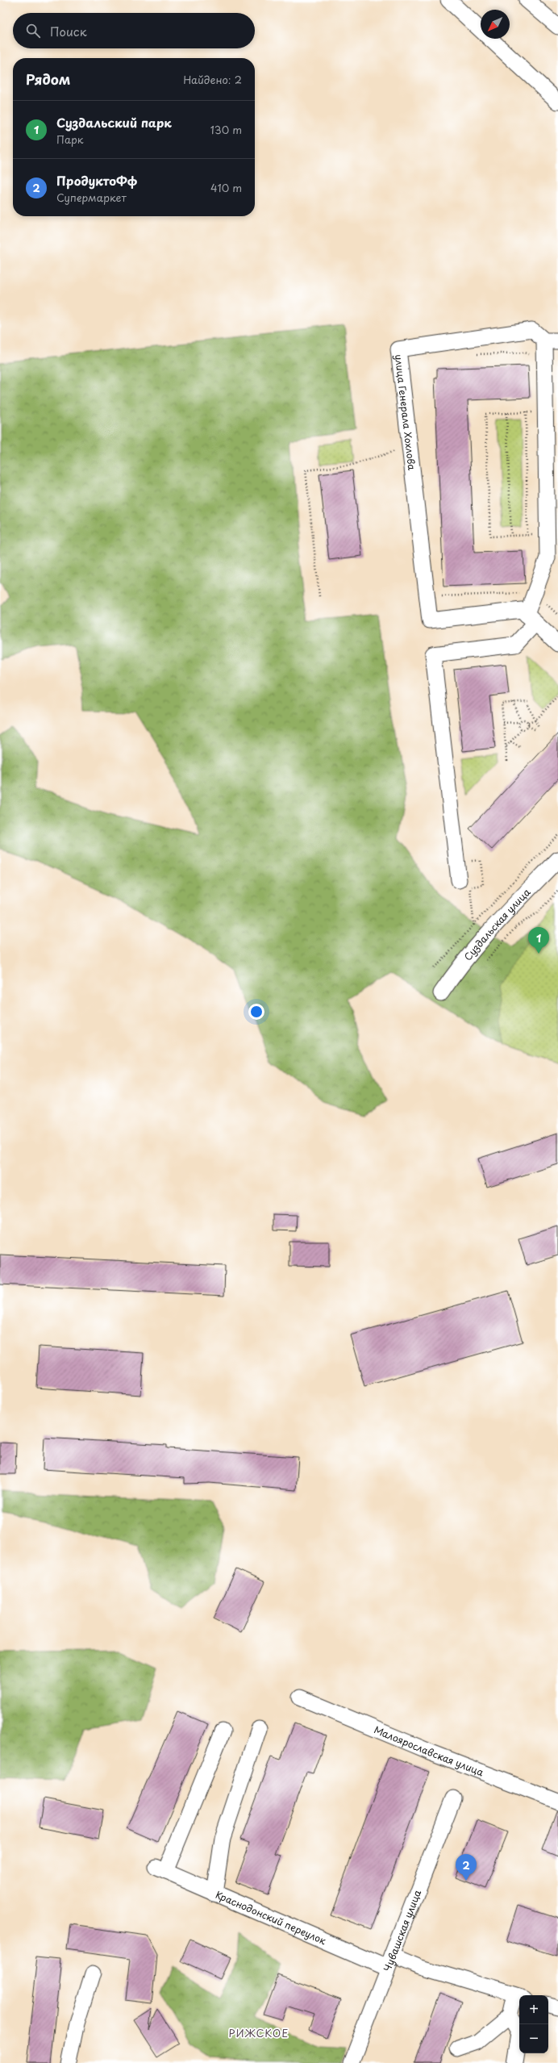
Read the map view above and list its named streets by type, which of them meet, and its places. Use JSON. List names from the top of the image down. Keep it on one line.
{"streets":{"street":["улица Генерала Хохлова","Суздальская улица","Малоярославская улица","Краснодонский переулок","Чувашская улица"]},"crossings":[["Краснодонский переулок","Чувашская улица"]],"districts":["РИЖСКОЕ"],"north":"bottom left","page":{"search":"Поиск","heading":["Рядом","Найдено: 2"],"list":[{"mark":"1","name":"Суздальский парк","note":"Парк","value":"130 m"},{"mark":"2","name":"ПродуктоФф","note":"Супермаркет","value":"410 m"}],"pins":["1","2"],"map_buttons":["+","−"]}}
